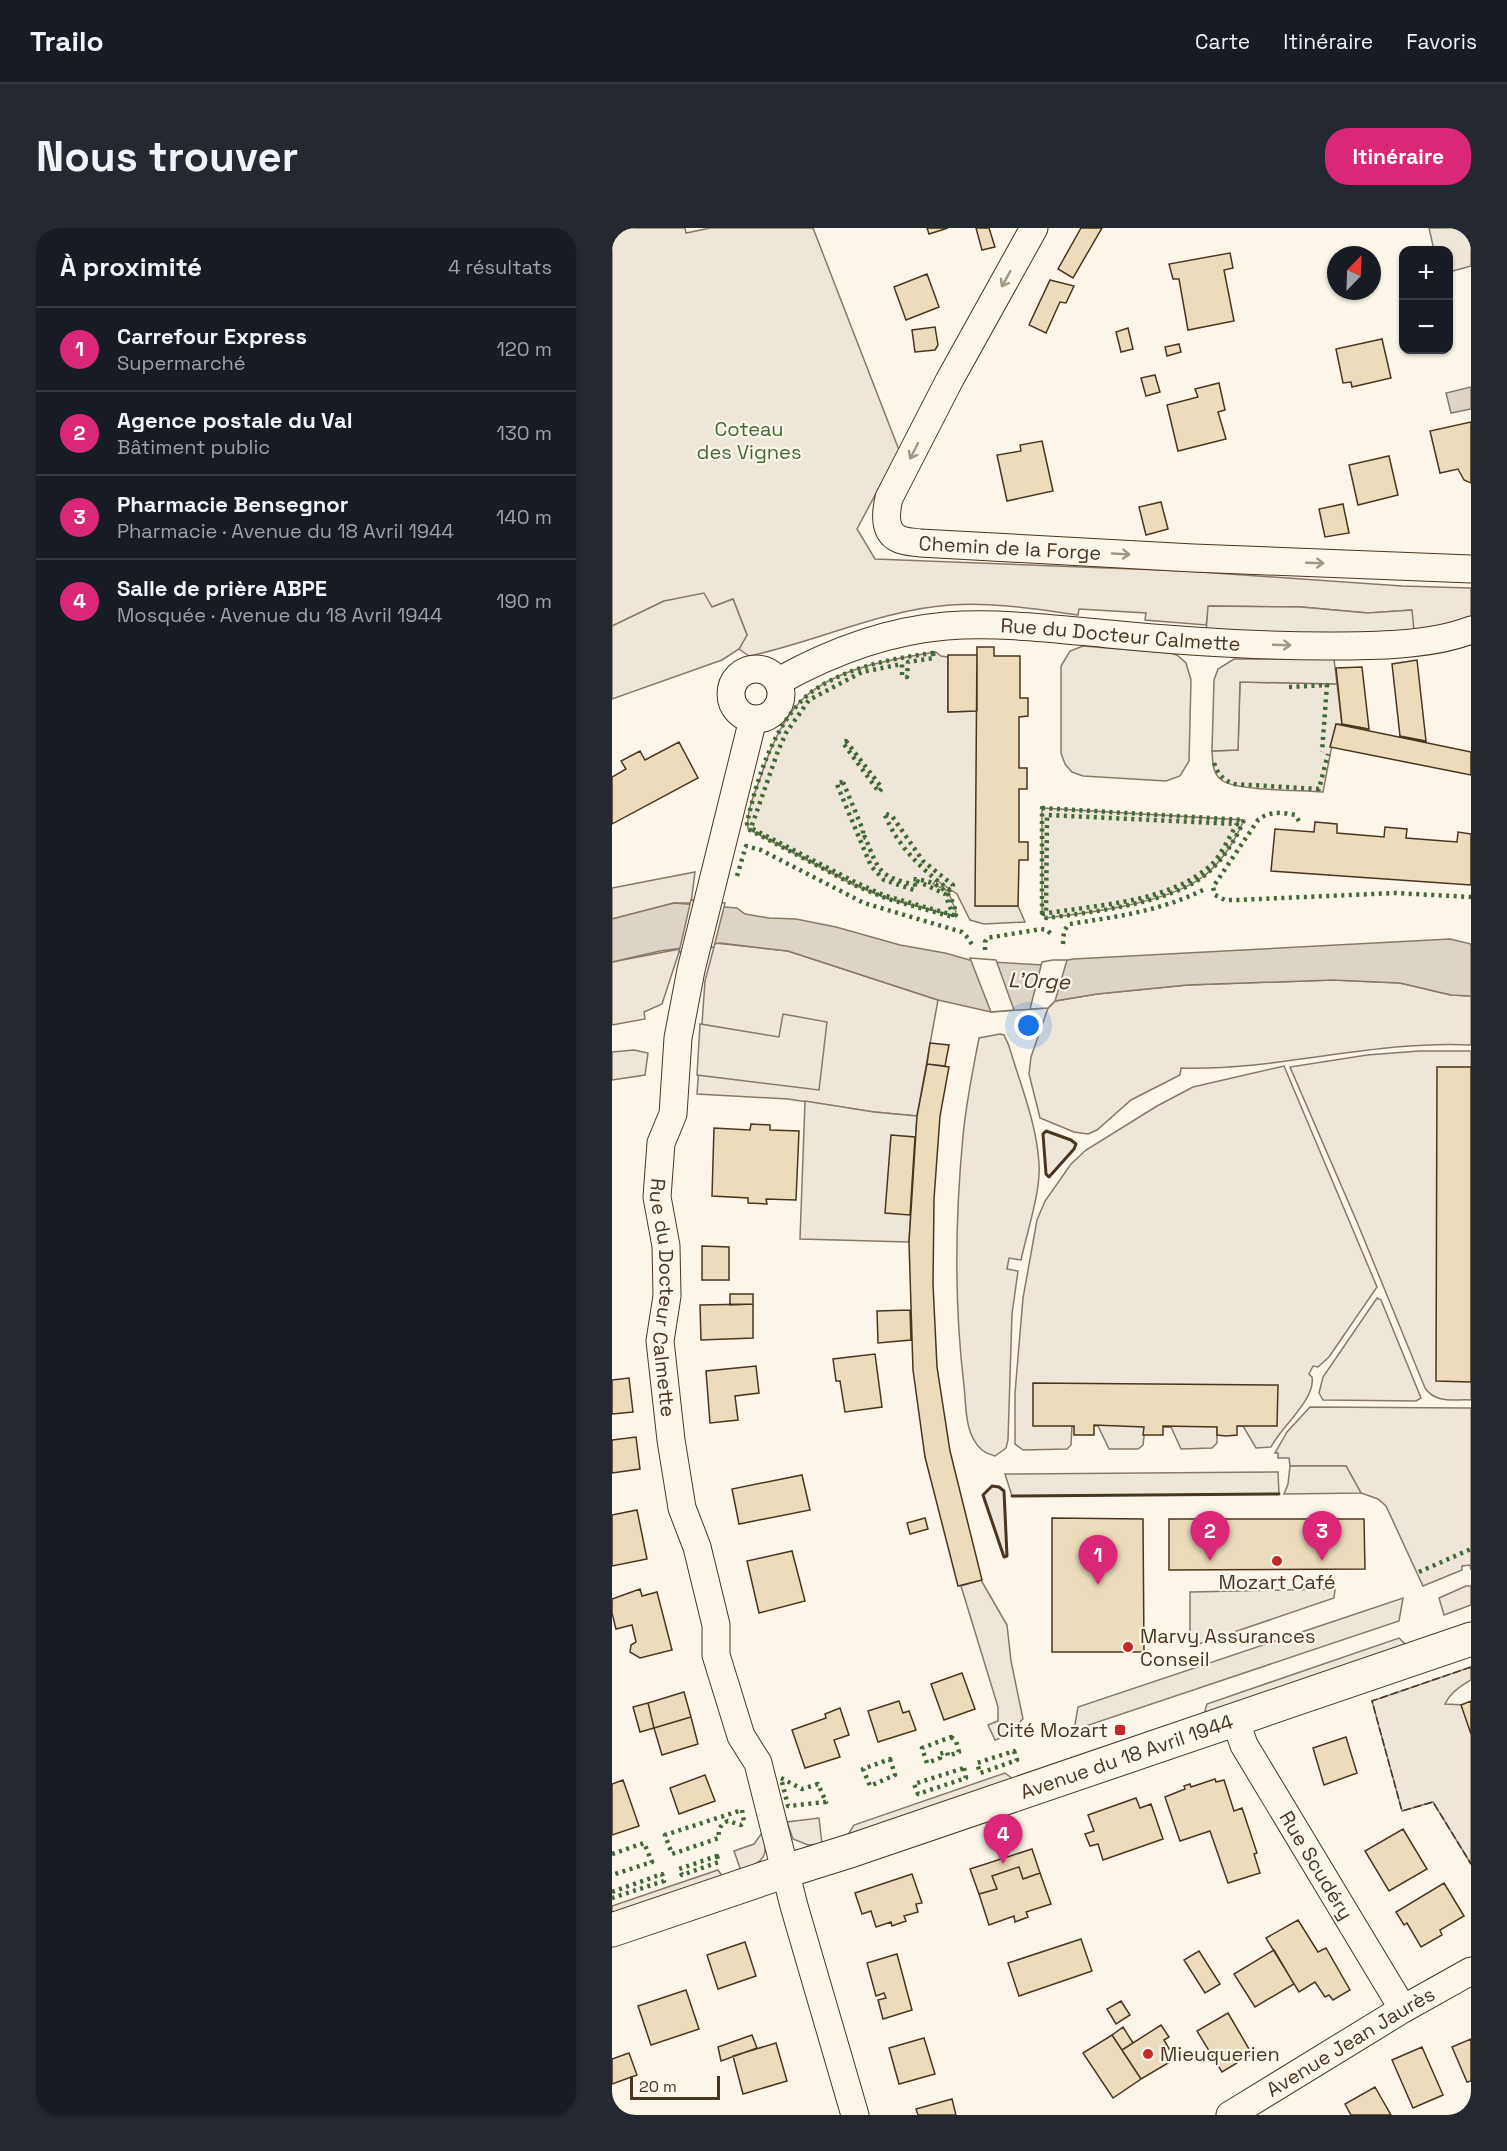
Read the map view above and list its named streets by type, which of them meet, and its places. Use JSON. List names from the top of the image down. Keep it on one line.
{"streets":{"street":["Chemin de la Forge","Rue du Docteur Calmette","Avenue du 18 Avril 1944","Rue Scudéry","Avenue Jean Jaurès"]},"crossings":[["Rue du Docteur Calmette","Avenue du 18 Avril 1944"],["Avenue du 18 Avril 1944","Rue Scudéry"],["Rue Scudéry","Avenue Jean Jaurès"]],"water":["L'Orge"],"parks":["Coteau des Vignes"],"places":{"other":["Mozart Café","Marvy Assurances Conseil","Mieuquerien"],"transit":["Cité Mozart"]},"scale_bar":"20 m","north":"top right","page":{"header":"Trailo","nav":["Carte","Itinéraire","Favoris"],"buttons":"Itinéraire","title":"Nous trouver","heading":["À proximité","4 résultats"],"map_buttons":["+","−"],"list":[{"mark":"1","name":"Carrefour Express","note":"Supermarché","value":"120 m"},{"mark":"2","name":"Agence postale du Val","note":"Bâtiment public","value":"130 m"},{"mark":"3","name":"Pharmacie Bensegnor","note":"Pharmacie · Avenue du 18 Avril 1944","value":"140 m"},{"mark":"4","name":"Salle de prière ABPE","note":"Mosquée · Avenue du 18 Avril 1944","value":"190 m"}],"pins":["2","3","1","4"],"scale":"20 m"}}
